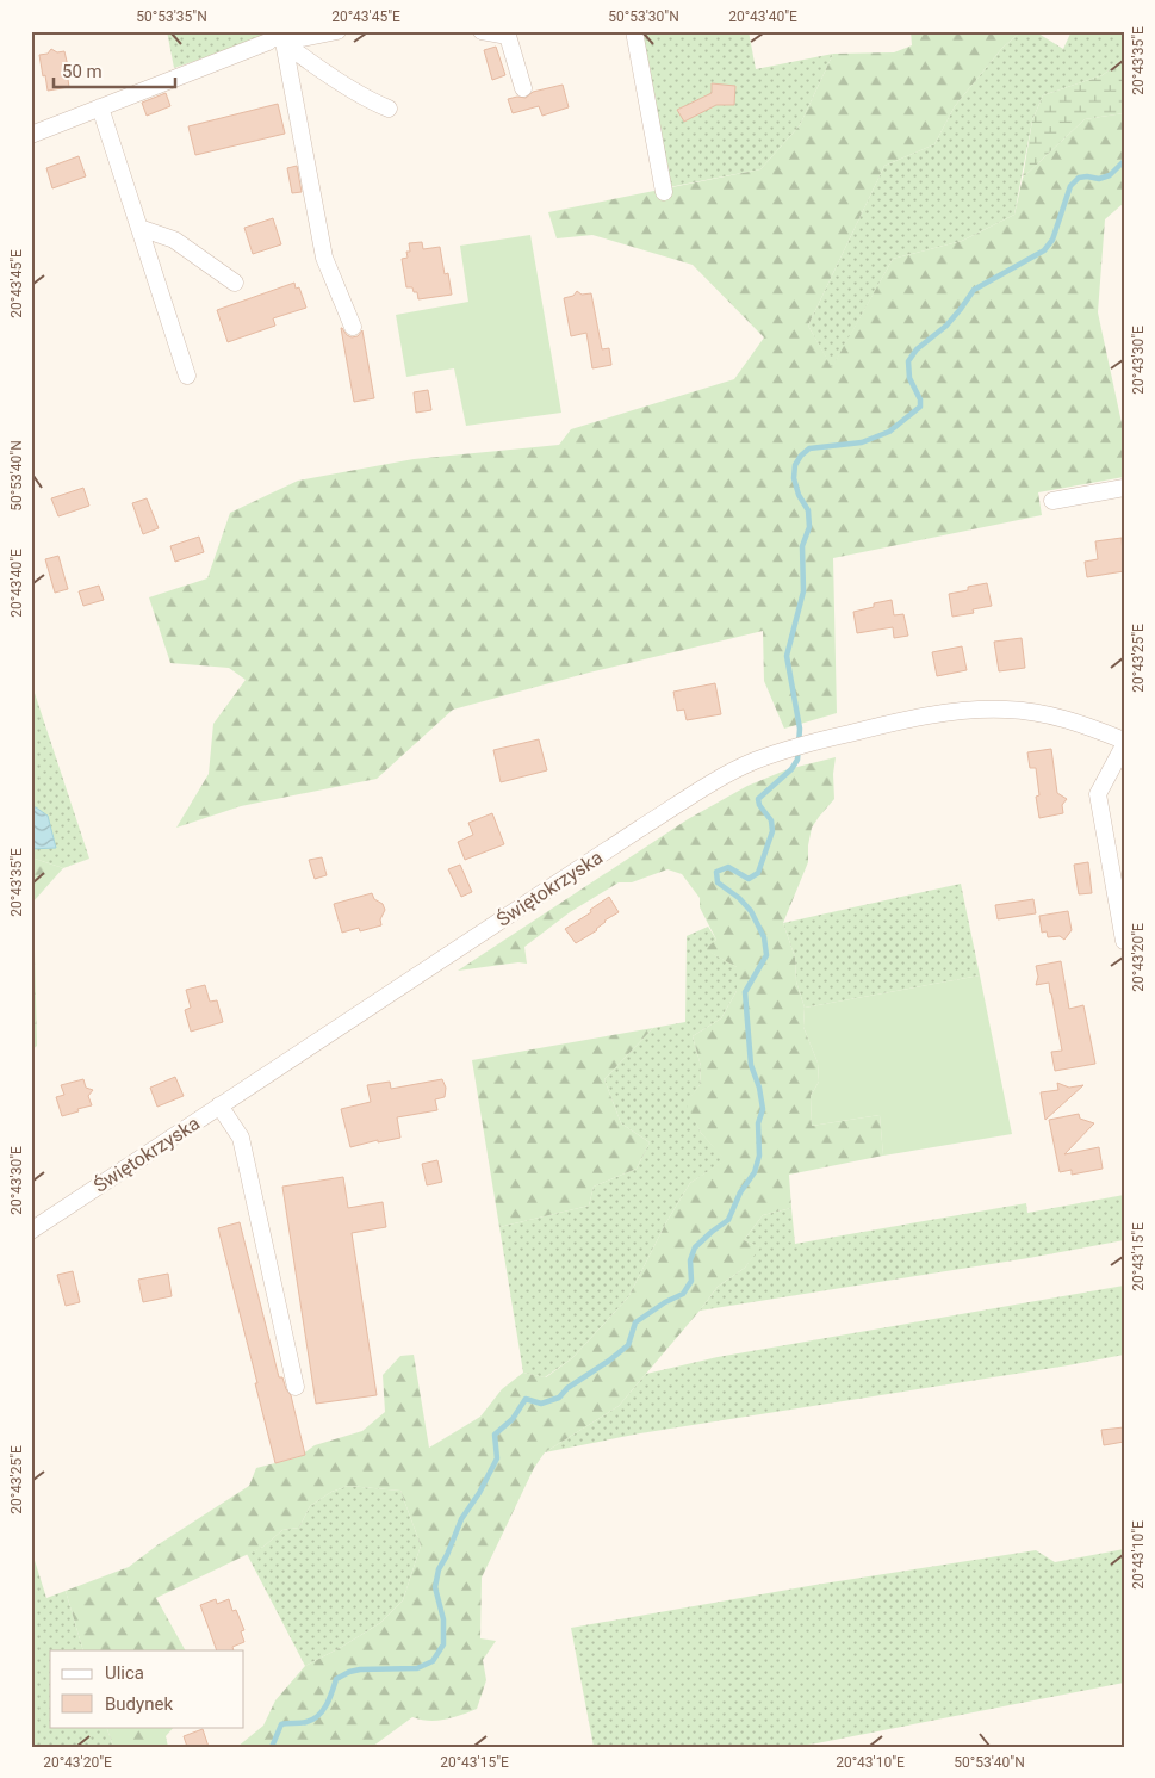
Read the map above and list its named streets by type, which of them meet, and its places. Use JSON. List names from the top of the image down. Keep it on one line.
{"streets":{"street":["Świętokrzyska"]},"legend":["Ulica","Budynek"],"scale_bar":"50 m","coordinates":["50°53'35\"N","20°43'45\"E","50°53'30\"N","20°43'40\"E","20°43'35\"E","20°43'30\"E","50°53'40\"N","20°43'25\"E","20°43'20\"E","20°43'15\"E","20°43'10\"E"]}
